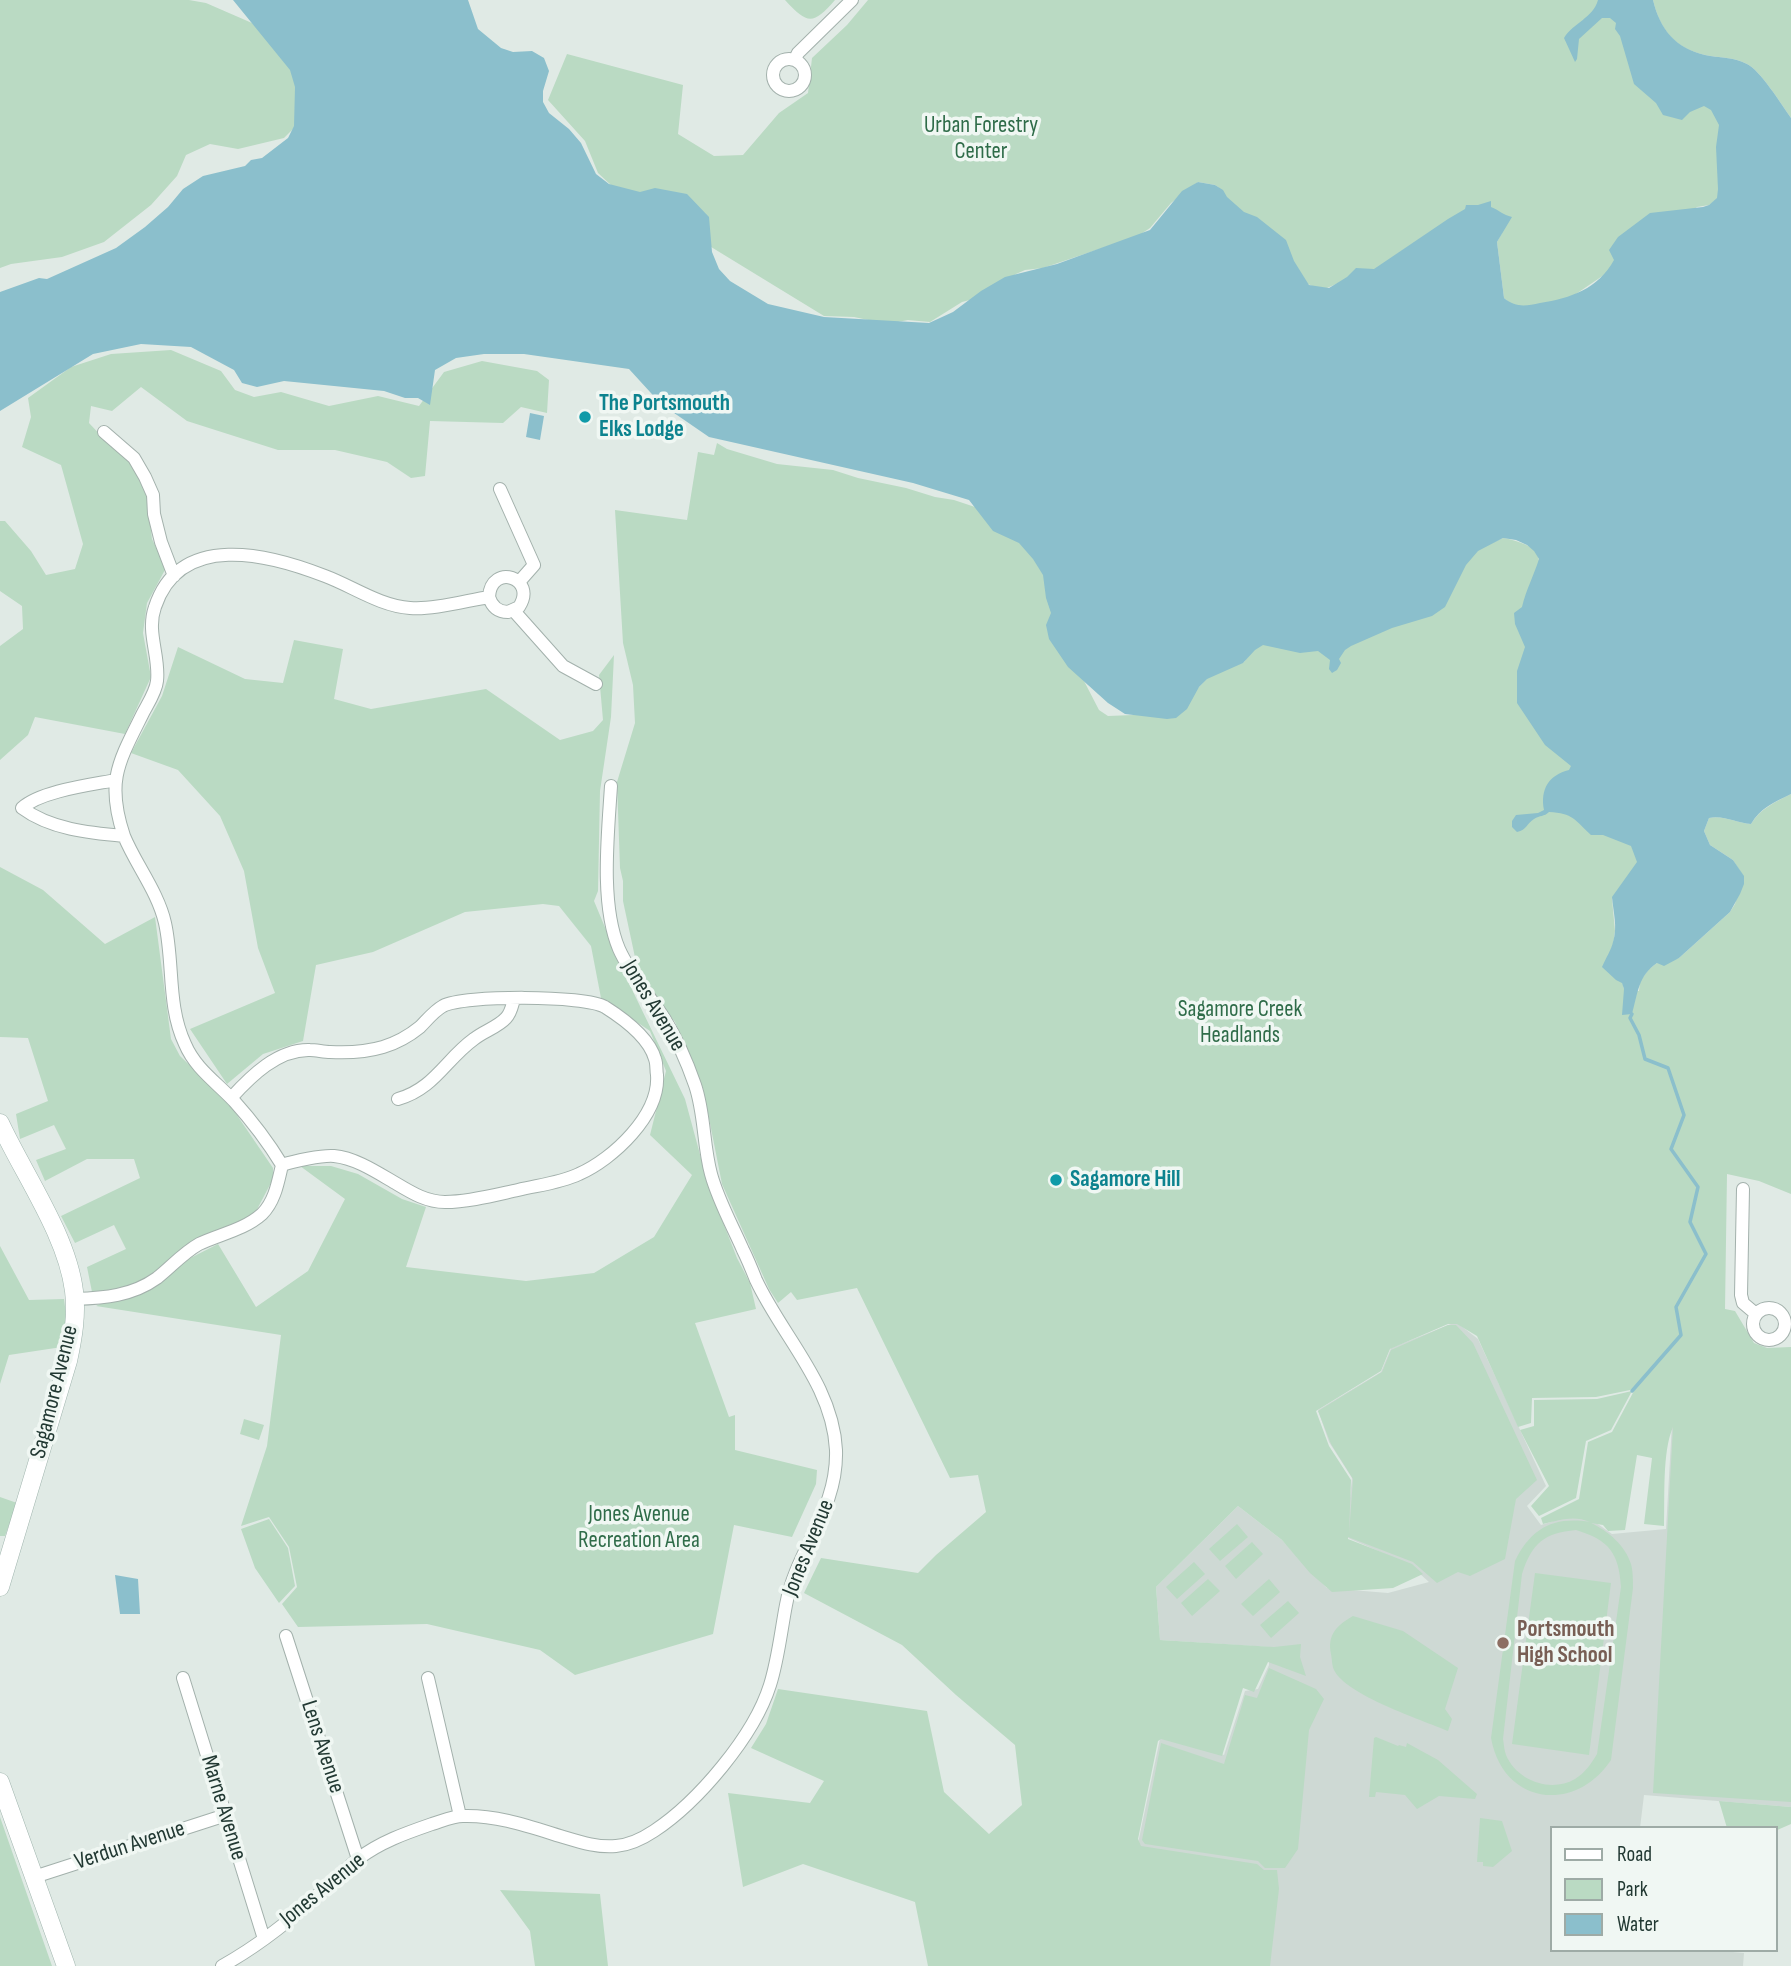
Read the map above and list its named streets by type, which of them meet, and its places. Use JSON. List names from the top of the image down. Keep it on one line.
{"streets":{"main road":["Sagamore Avenue"],"street":["Jones Avenue","Lens Avenue","Marne Avenue","Verdun Avenue"]},"crossings":[["Jones Avenue","Lens Avenue"],["Jones Avenue","Marne Avenue"],["Marne Avenue","Verdun Avenue"]],"parks":["Urban Forestry Center","Sagamore Creek Headlands","Jones Avenue Recreation Area"],"places":["The Portsmouth Elks Lodge","Sagamore Hill","Portsmouth High School"],"legend":["Road","Park","Water"]}
